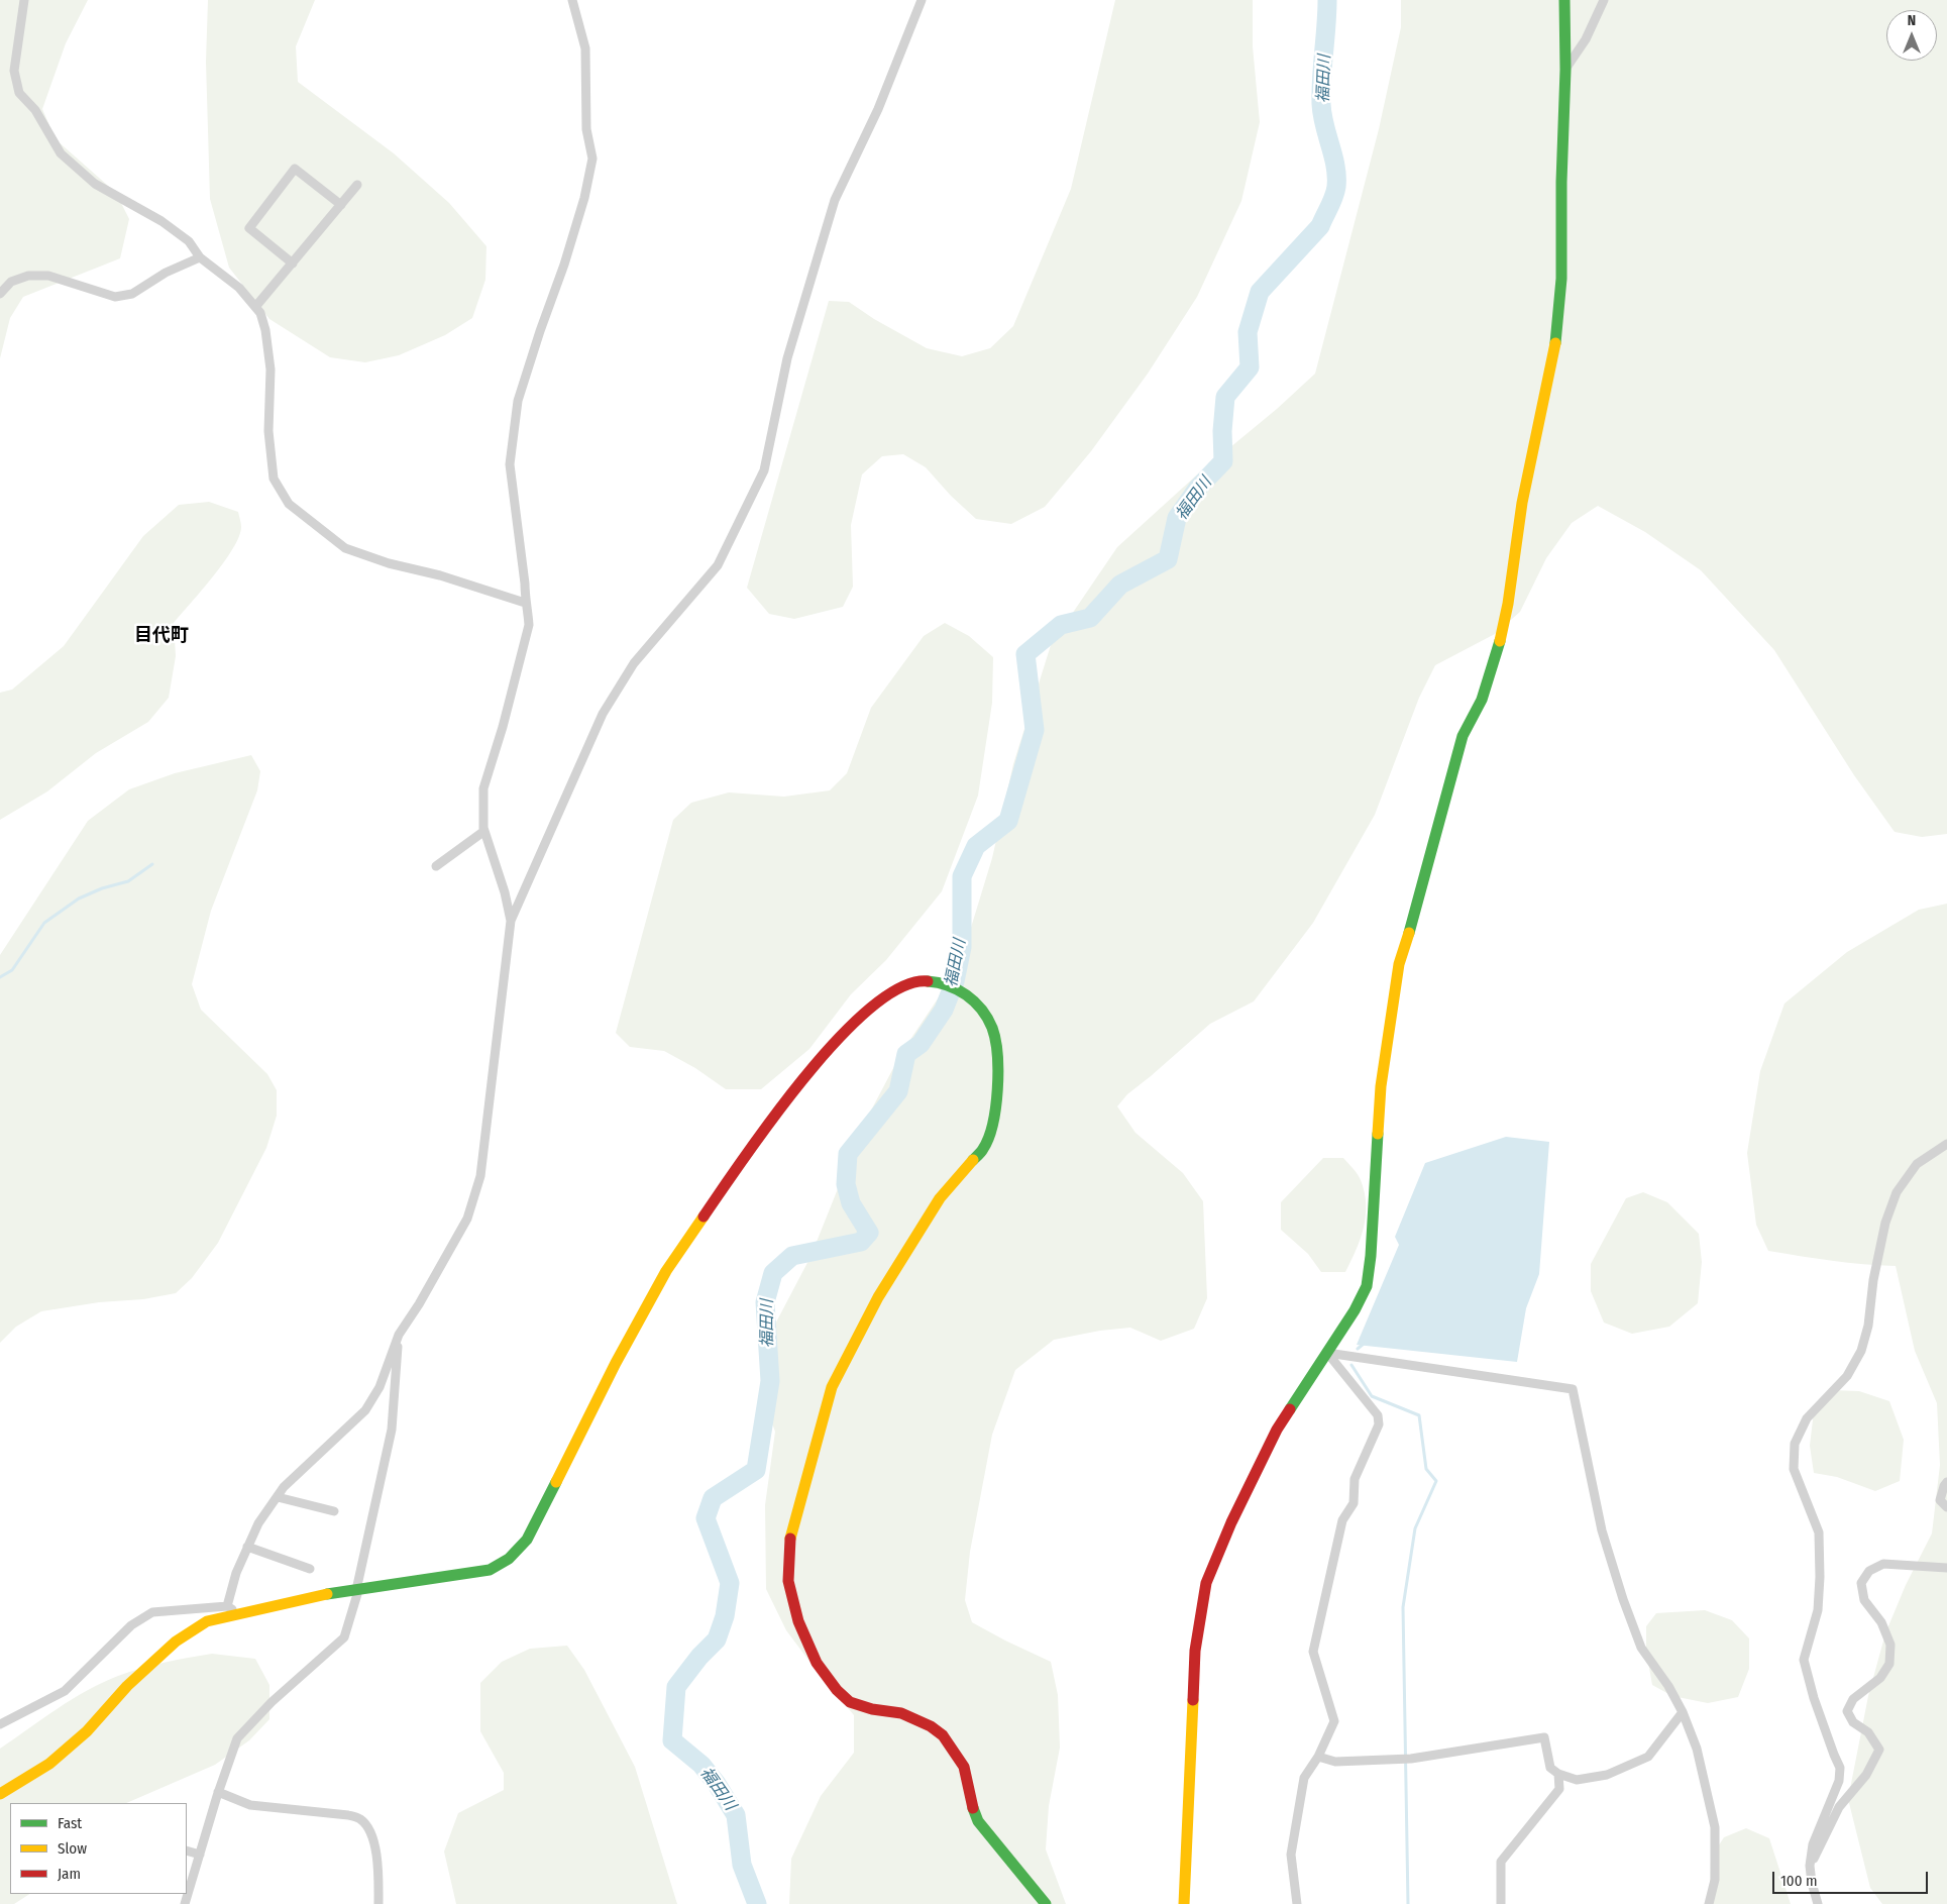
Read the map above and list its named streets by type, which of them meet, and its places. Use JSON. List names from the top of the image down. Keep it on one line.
{"districts":["目代町"],"water":["福田川"],"legend":["Fast","Slow","Jam"],"scale_bar":"100 m","north":"top"}
